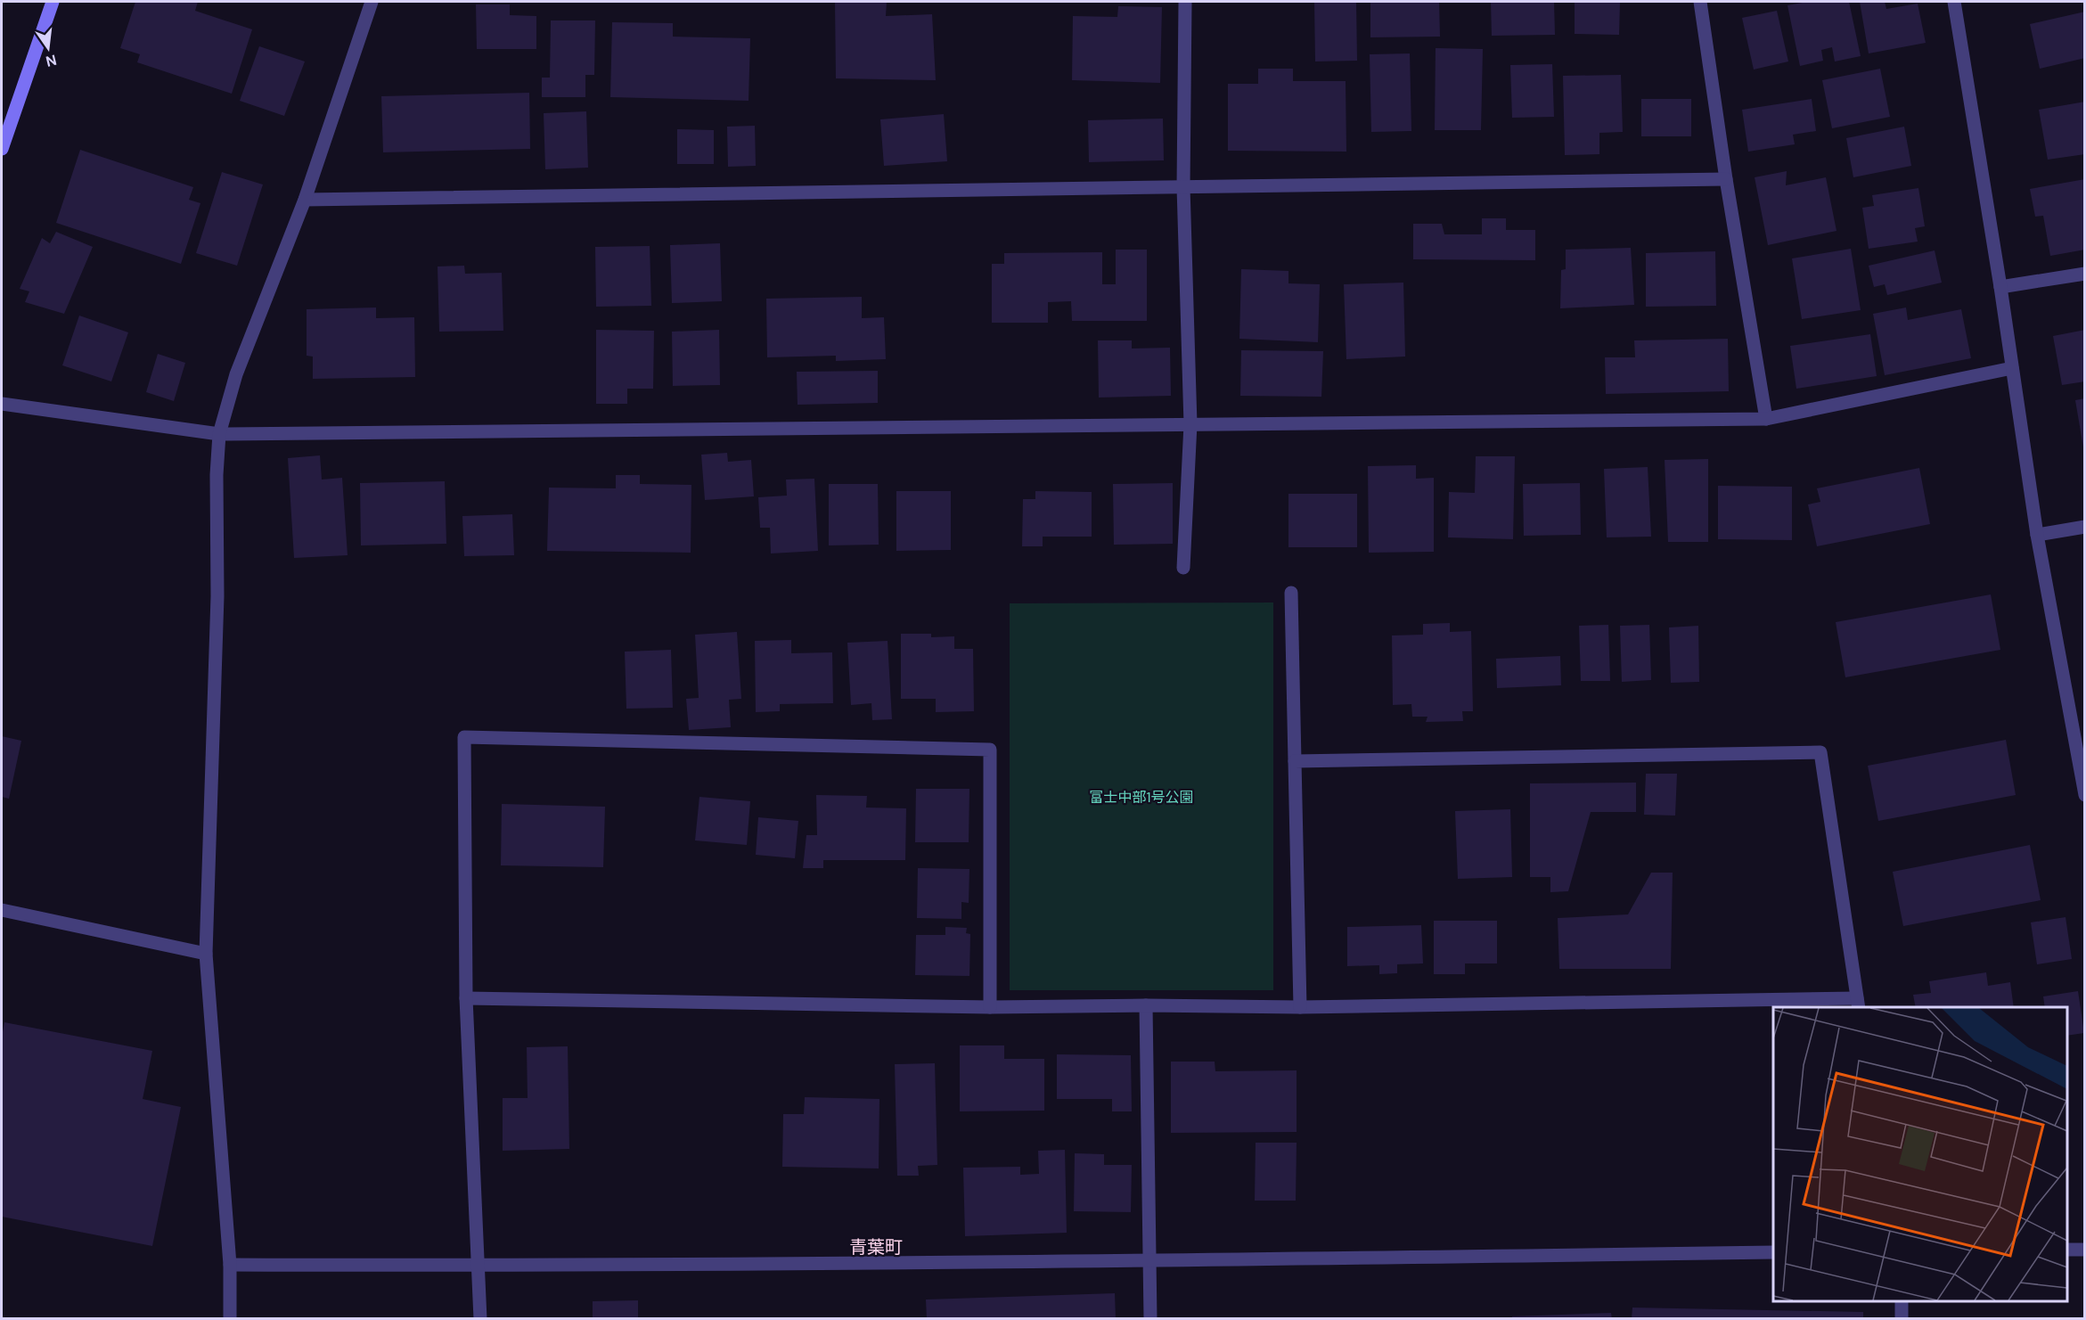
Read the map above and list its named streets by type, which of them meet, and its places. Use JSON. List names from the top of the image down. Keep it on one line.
{"districts":["青葉町"],"parks":["富士中部1号公園"],"north":"bottom"}
